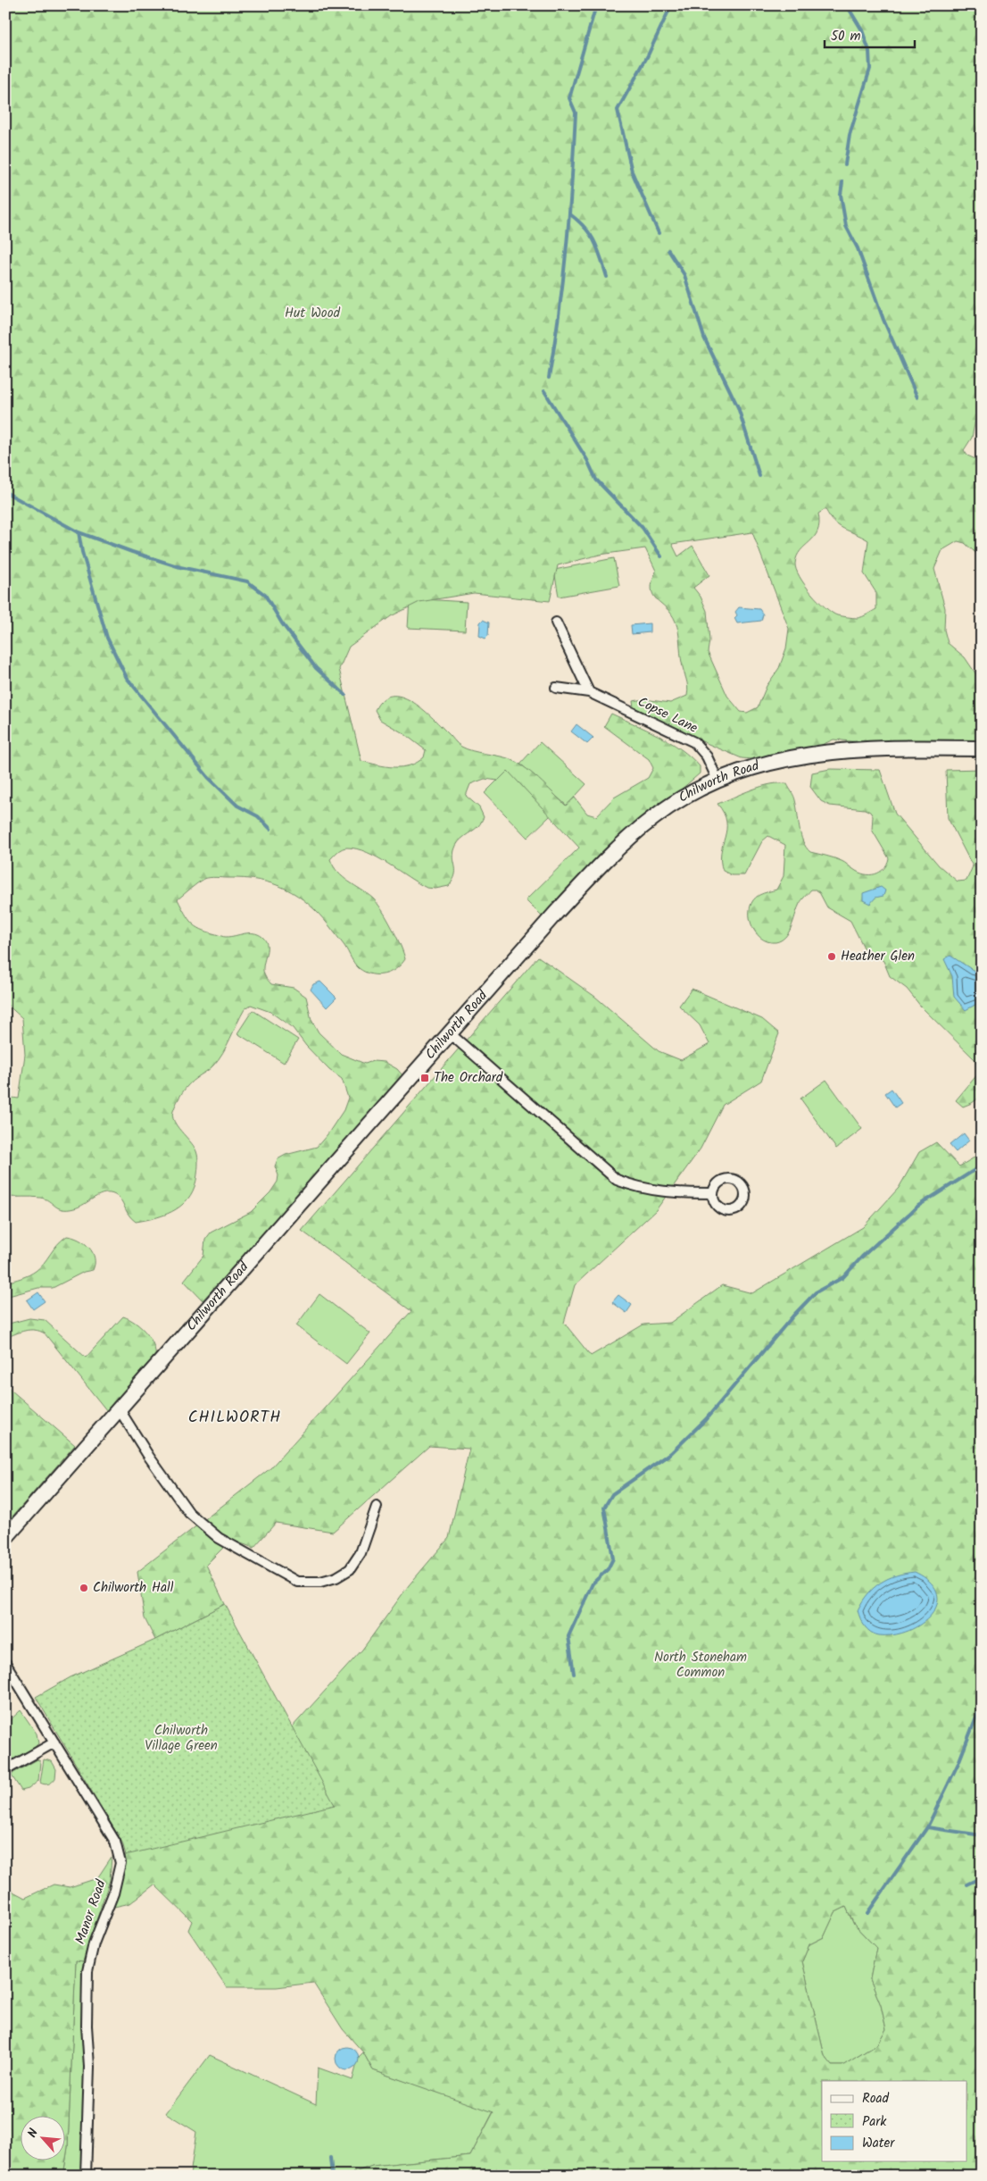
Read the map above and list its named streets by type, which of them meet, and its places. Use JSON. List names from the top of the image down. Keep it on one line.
{"streets":{"main road":["Chilworth Road"],"street":["Copse Lane","Manor Road"]},"crossings":[["Copse Lane","Chilworth Road"]],"districts":["CHILWORTH"],"parks":["Hut Wood","North Stoneham Common","Chilworth Village Green"],"places":{"other":["Heather Glen","Chilworth Hall"],"transit":["The Orchard"]},"legend":["Road","Park","Water"],"scale_bar":"50 m","north":"top left"}
